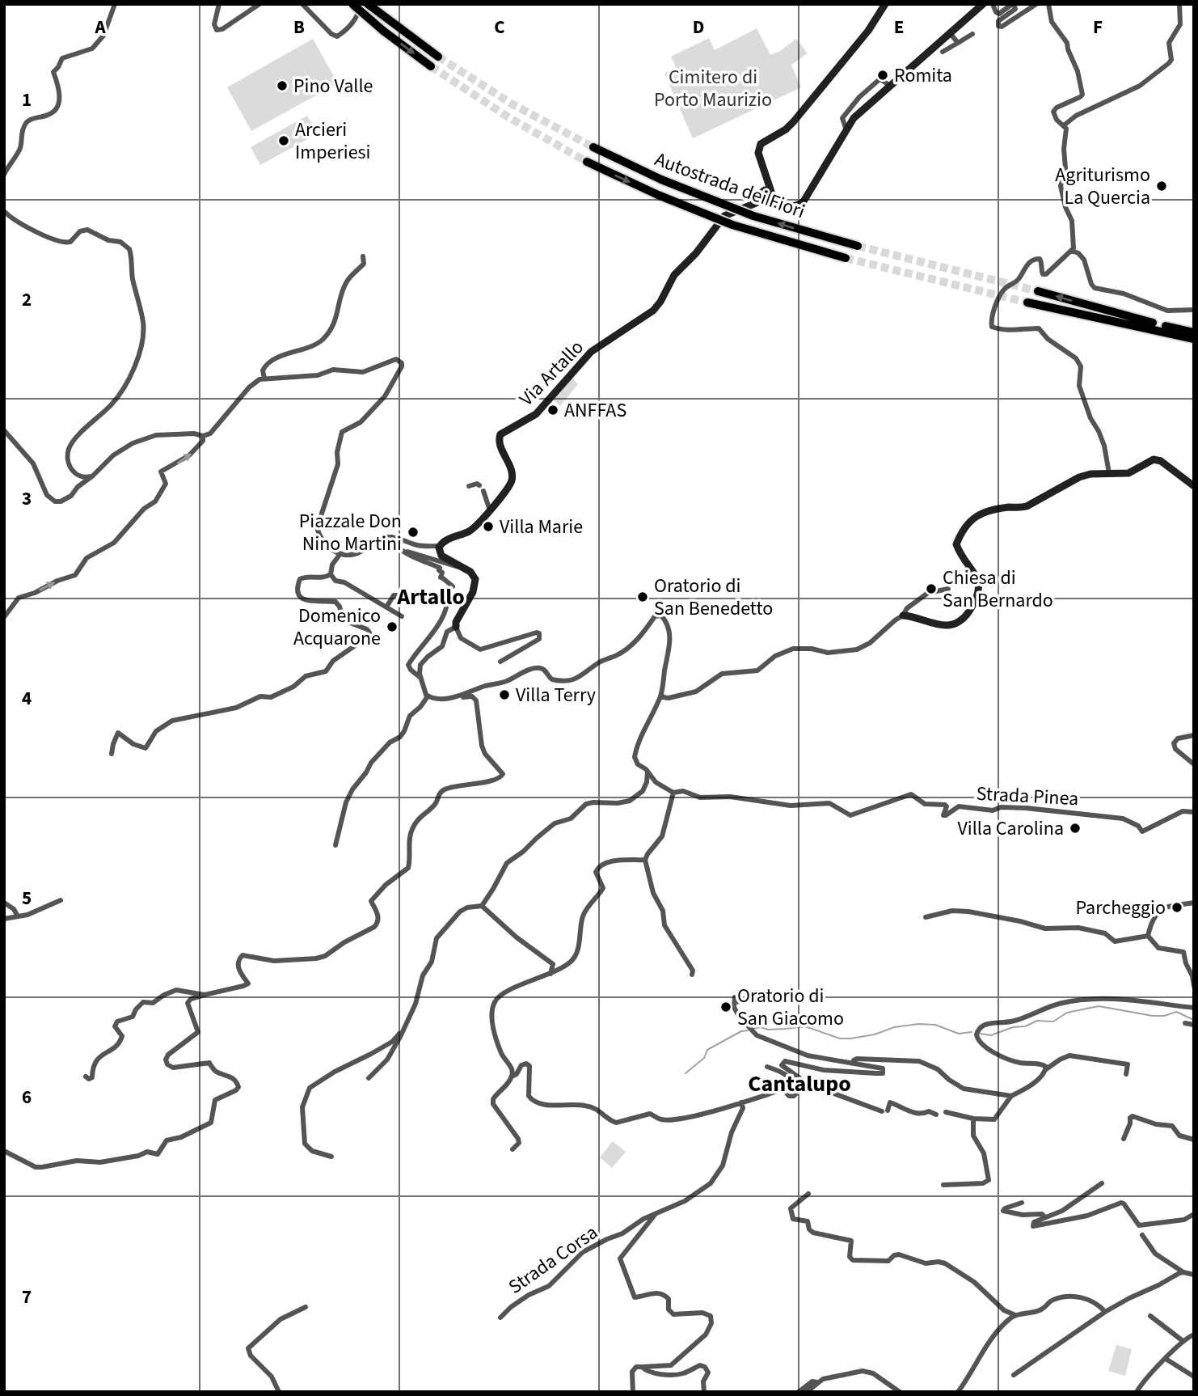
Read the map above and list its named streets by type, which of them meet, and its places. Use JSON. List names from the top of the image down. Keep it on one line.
{"streets":{"highway":["Autostrada dei Fiori"],"street":["Via Artallo","Strada Pinea","Strada Corsa"]},"districts":["Artallo","Cantalupo"],"parks":["Cimitero di Porto Maurizio"],"places":["Romita","Pino Valle","Arcieri Imperiesi","Agriturismo La Quercia","ANFFAS","Villa Marie","Piazzale Don Nino Martini","Chiesa di San Bernardo","Oratorio di San Benedetto","Domenico Acquarone","Villa Terry","Villa Carolina","Parcheggio","Oratorio di San Giacomo"],"grid":{"columns":["A","B","C","D","E","F"],"rows":["1","2","3","4","5","6","7"]}}
